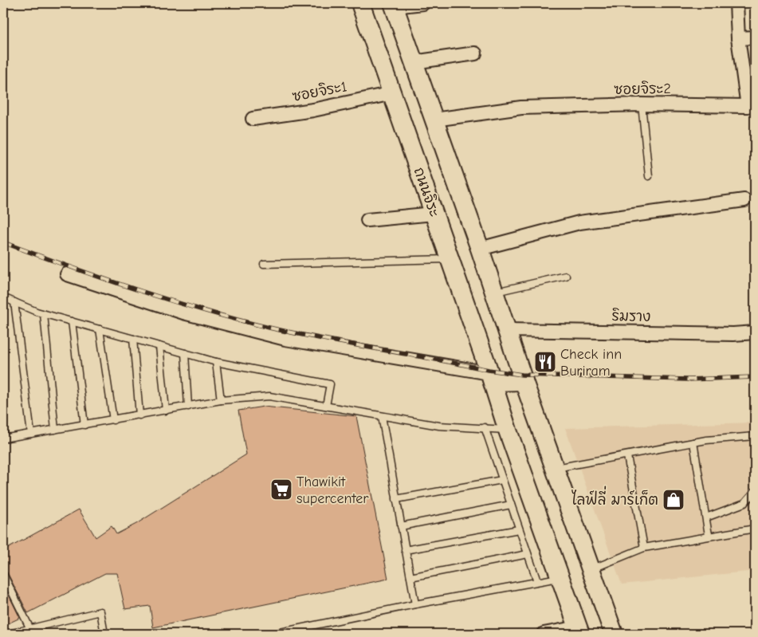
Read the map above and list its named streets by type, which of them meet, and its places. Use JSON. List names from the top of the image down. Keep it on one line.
{"streets":{"main road":["ถนนจิระ"],"street":["ซอยจิระ2","ซอยจิระ1","ริมราง"]},"crossings":[["ซอยจิระ1","ถนนจิระ"]],"places":{"restaurant":["Check inn Buriram"],"supermarket":["Thawikit supercenter"],"shop":["ไลฟ์ลี่ มาร์เก็ต"]}}
